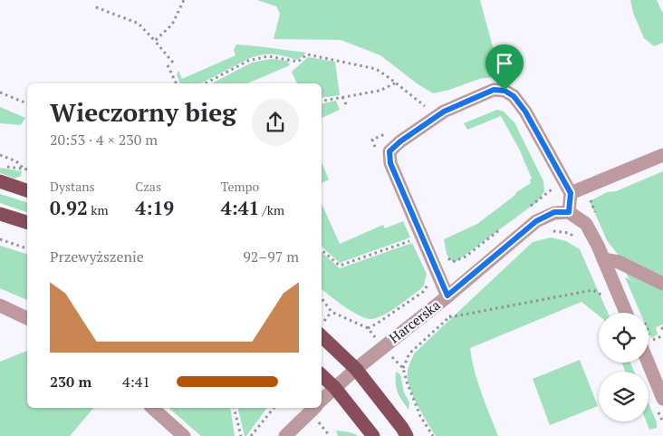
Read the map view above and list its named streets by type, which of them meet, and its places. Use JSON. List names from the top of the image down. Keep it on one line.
{"streets":{"street":["Harcerska"]},"page":{"heading":["Wieczorny bieg","20:53 · 4 × 230 m"],"stats":[["Dystans","0.92 km"],["Czas","4:19"],["Tempo","4:41 /km"]],"chart":["Przewyższenie","92–97 m"],"list":[{"name":"230 m","note":"4:41"}]}}
